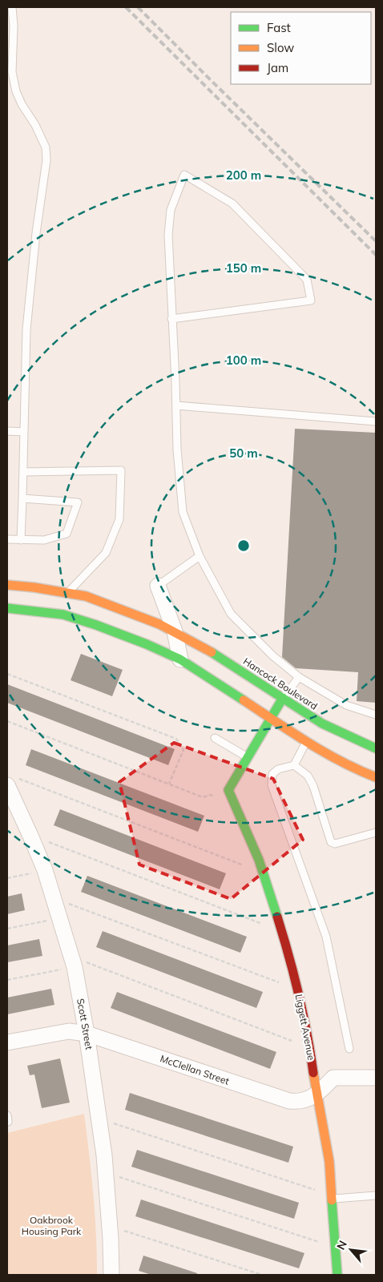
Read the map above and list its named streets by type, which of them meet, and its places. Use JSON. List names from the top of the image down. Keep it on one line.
{"streets":{"street":["Hancock Boulevard","Scott Street","Liggett Avenue","McClellan Street"]},"crossings":[["Scott Street","McClellan Street"],["Liggett Avenue","McClellan Street"]],"parks":["Oakbrook Housing Park"],"legend":["Fast","Slow","Jam"],"north":"top left","rings":["200 m","150 m","100 m","50 m"]}
